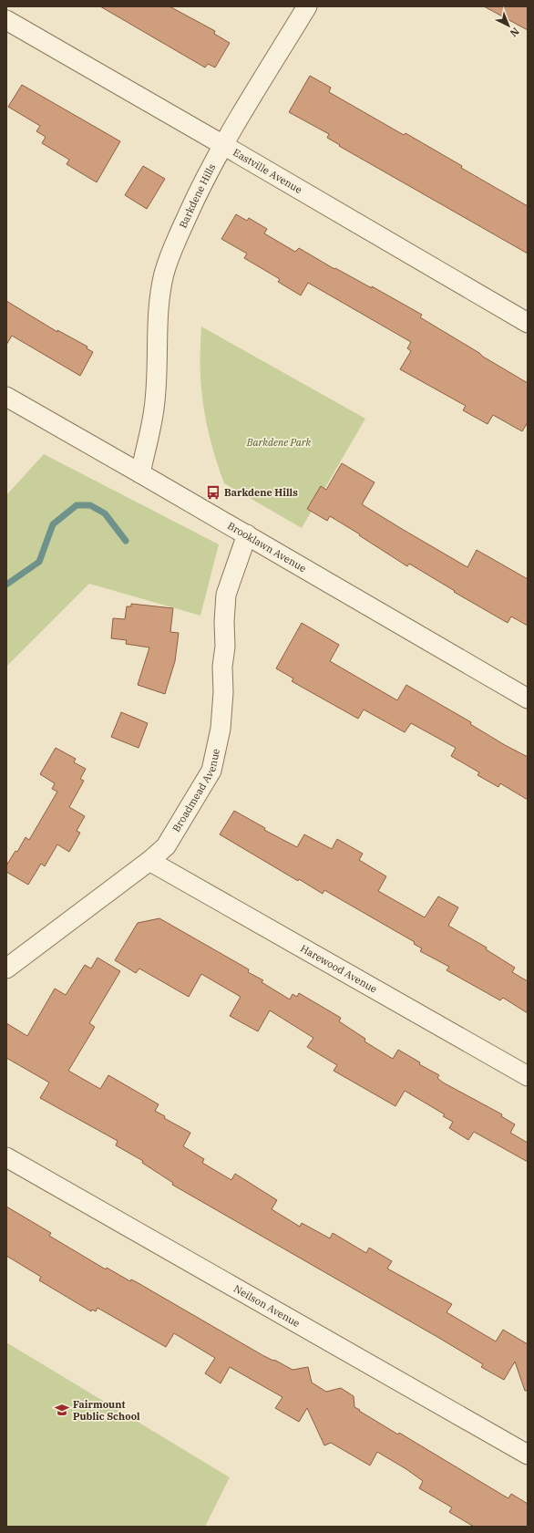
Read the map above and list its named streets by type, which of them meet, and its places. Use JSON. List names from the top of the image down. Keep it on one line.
{"streets":{"street":["Eastville Avenue","Barkdene Hills","Brooklawn Avenue","Broadmead Avenue","Harewood Avenue","Neilson Avenue"]},"crossings":[["Eastville Avenue","Barkdene Hills"],["Barkdene Hills","Brooklawn Avenue"],["Brooklawn Avenue","Broadmead Avenue"],["Broadmead Avenue","Harewood Avenue"]],"parks":["Barkdene Park"],"places":{"bus stop":["Barkdene Hills"],"school or university":["Fairmount Public School"]},"north":"bottom right"}
